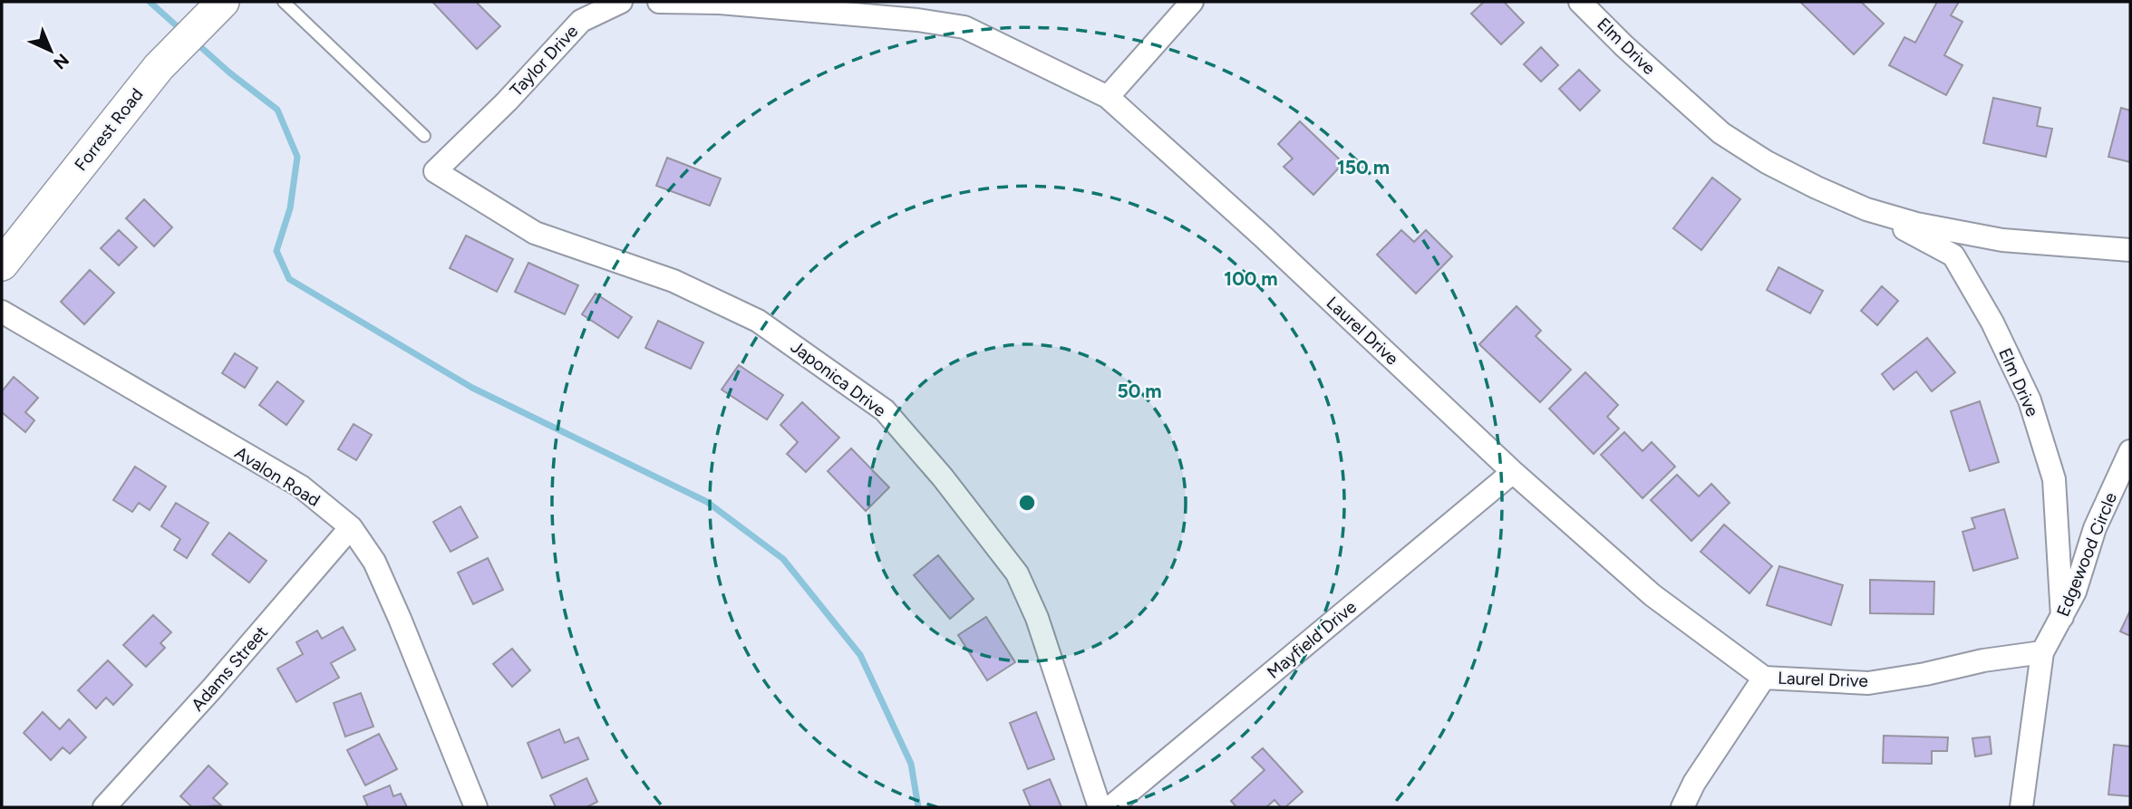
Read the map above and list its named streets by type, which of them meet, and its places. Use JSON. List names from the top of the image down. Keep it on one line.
{"streets":{"main road":["Forrest Road"],"street":["Elm Drive","Taylor Drive","Laurel Drive","Japonica Drive","Avalon Road","Edgewood Circle","Mayfield Drive","Adams Street"]},"crossings":[["Elm Drive","Edgewood Circle"],["Taylor Drive","Japonica Drive"],["Laurel Drive","Edgewood Circle"],["Laurel Drive","Mayfield Drive"],["Avalon Road","Adams Street"]],"north":"bottom right","rings":["150 m","100 m","50 m"]}
